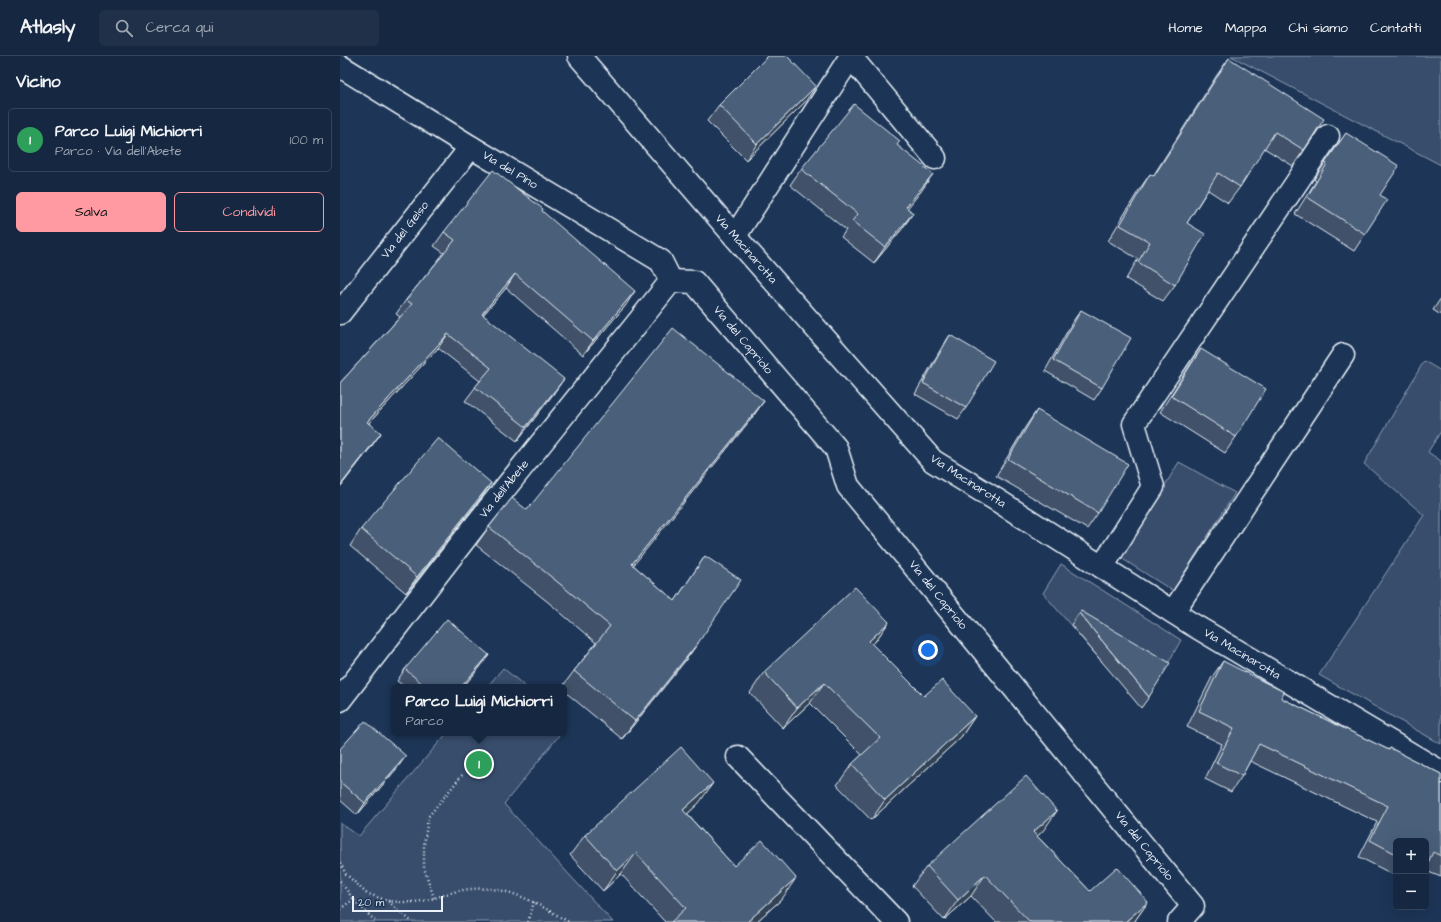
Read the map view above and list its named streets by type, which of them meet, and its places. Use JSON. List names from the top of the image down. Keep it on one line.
{"streets":{"street":["Via del Pino","Via del Gelso","Via Macinarotta","Via del Capriolo","Via dell'Abete"]},"crossings":[["Via del Pino","Via del Gelso"],["Via del Pino","Via del Capriolo"],["Via del Pino","Via dell'Abete"],["Via del Capriolo","Via dell'Abete"]],"scale_bar":"20 m","page":{"header":"Atlasly","search":"Cerca qui","nav":["Home","Mappa","Chi siamo","Contatti"],"heading":"Vicino","list":[{"mark":"1","name":"Parco Luigi Michiorri","note":"Parco · Via dell'Abete","value":"100 m"}],"buttons":["Salva","Condividi"],"popup":["Parco Luigi Michiorri","Parco"],"pins":"1","map_buttons":["+","−"],"scale":"20 m"}}
